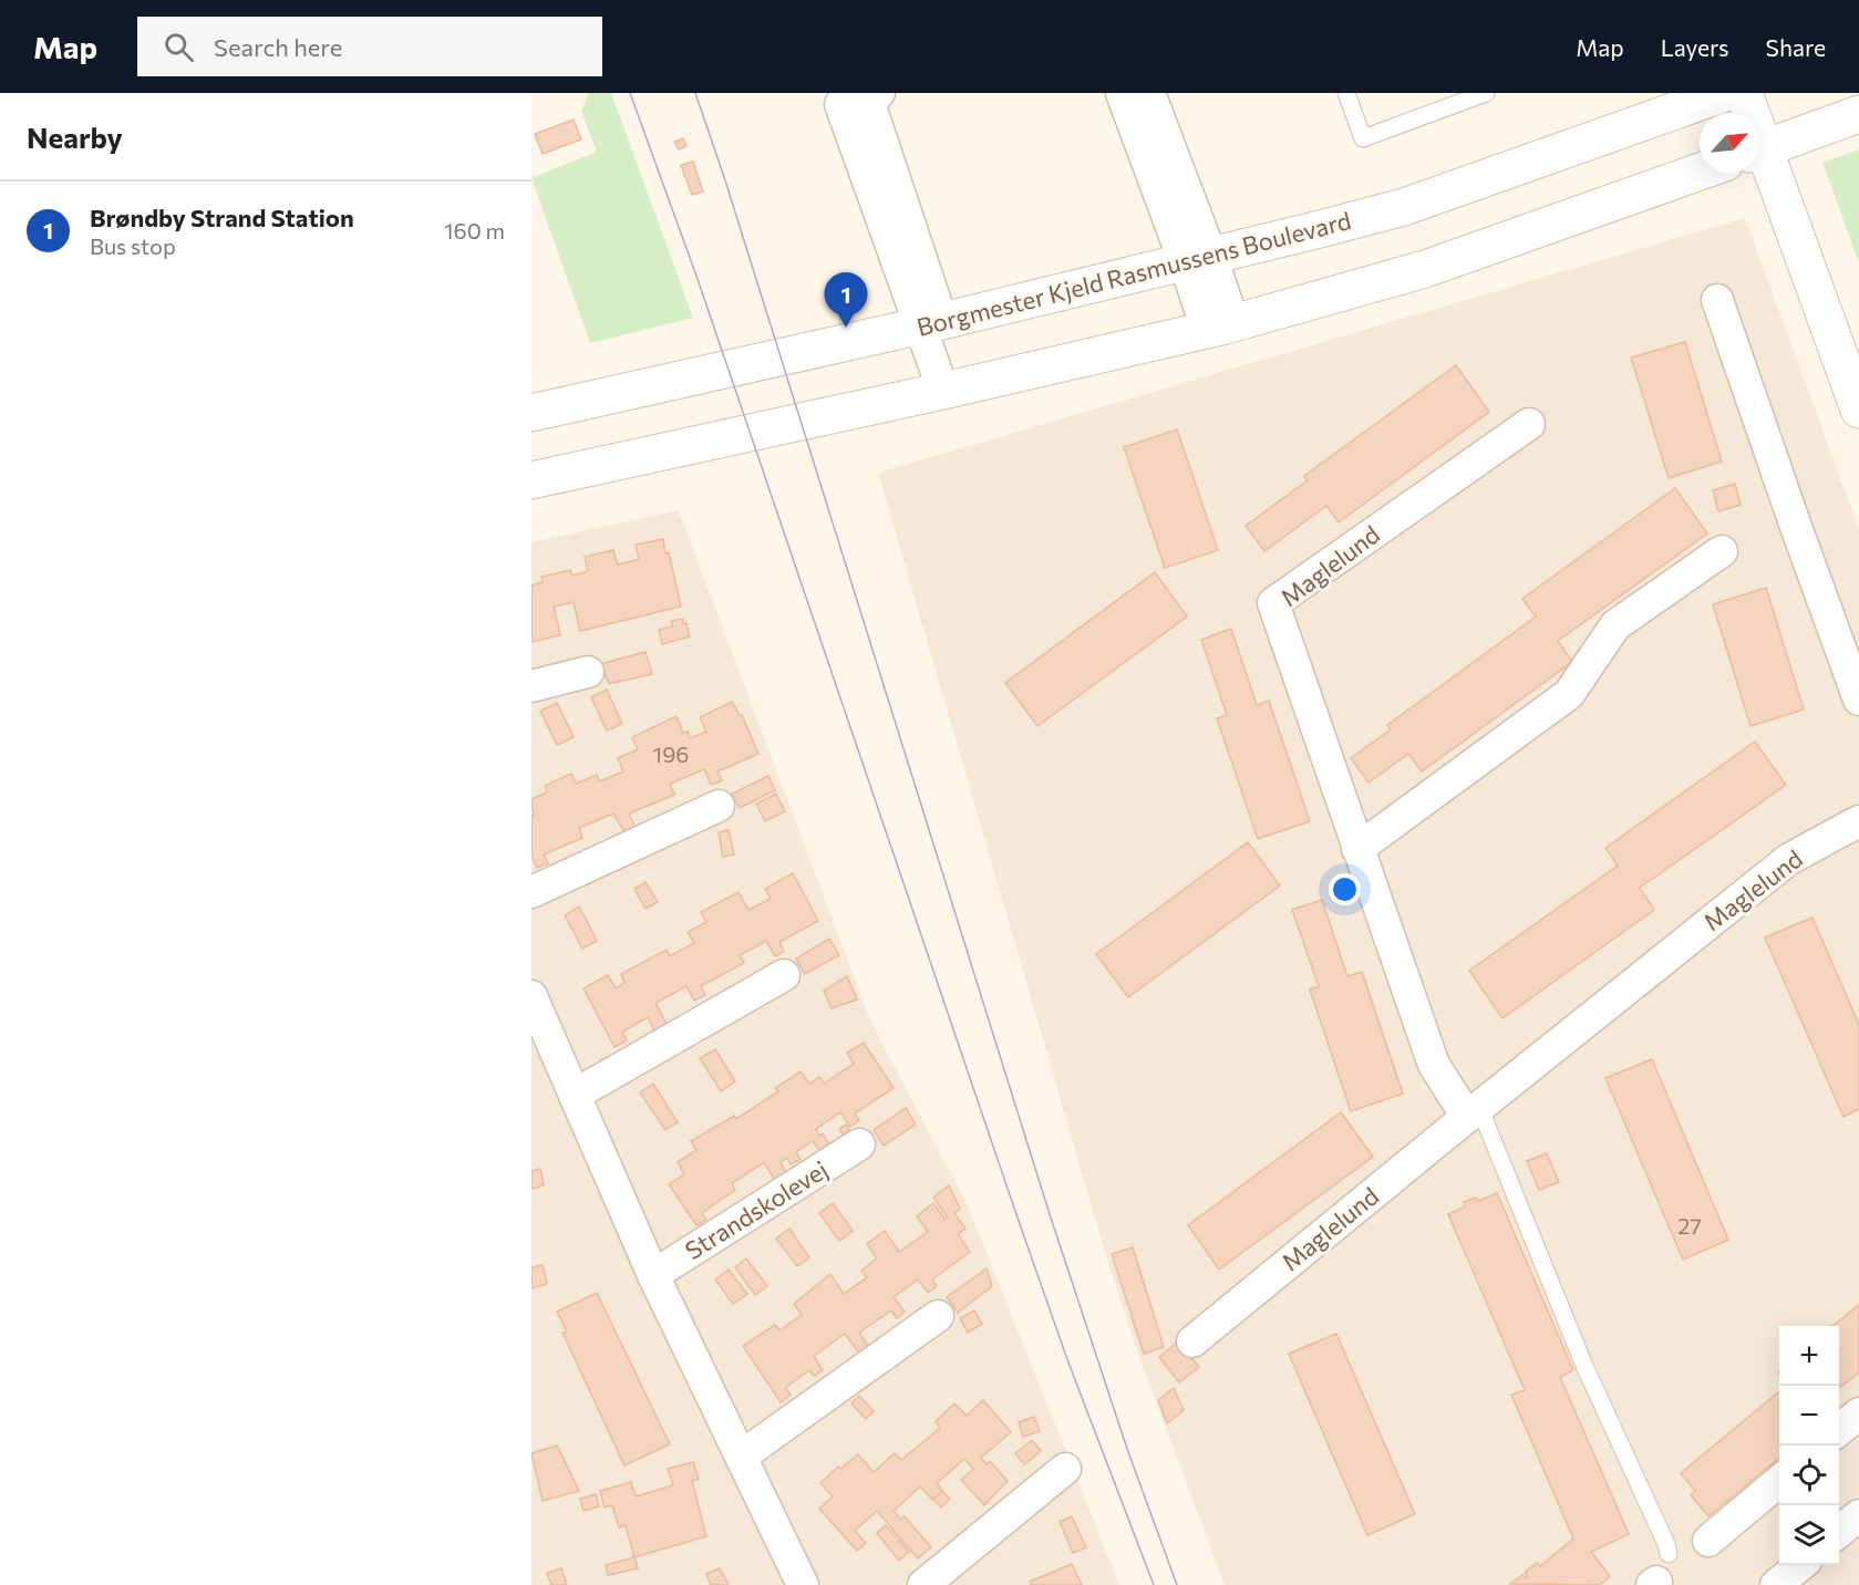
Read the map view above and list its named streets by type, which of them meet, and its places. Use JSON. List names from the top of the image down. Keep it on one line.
{"streets":{"street":["Borgmester Kjeld Rasmussens Boulevard","Maglelund","Strandskolevej"]},"house_numbers":["196","27"],"north":"top right","page":{"header":"Map","search":"Search here","nav":["Map","Layers","Share"],"heading":"Nearby","list":[{"mark":"1","name":"Brøndby Strand Station","note":"Bus stop","value":"160 m"}],"pins":"1","map_buttons":["+","−"]}}
